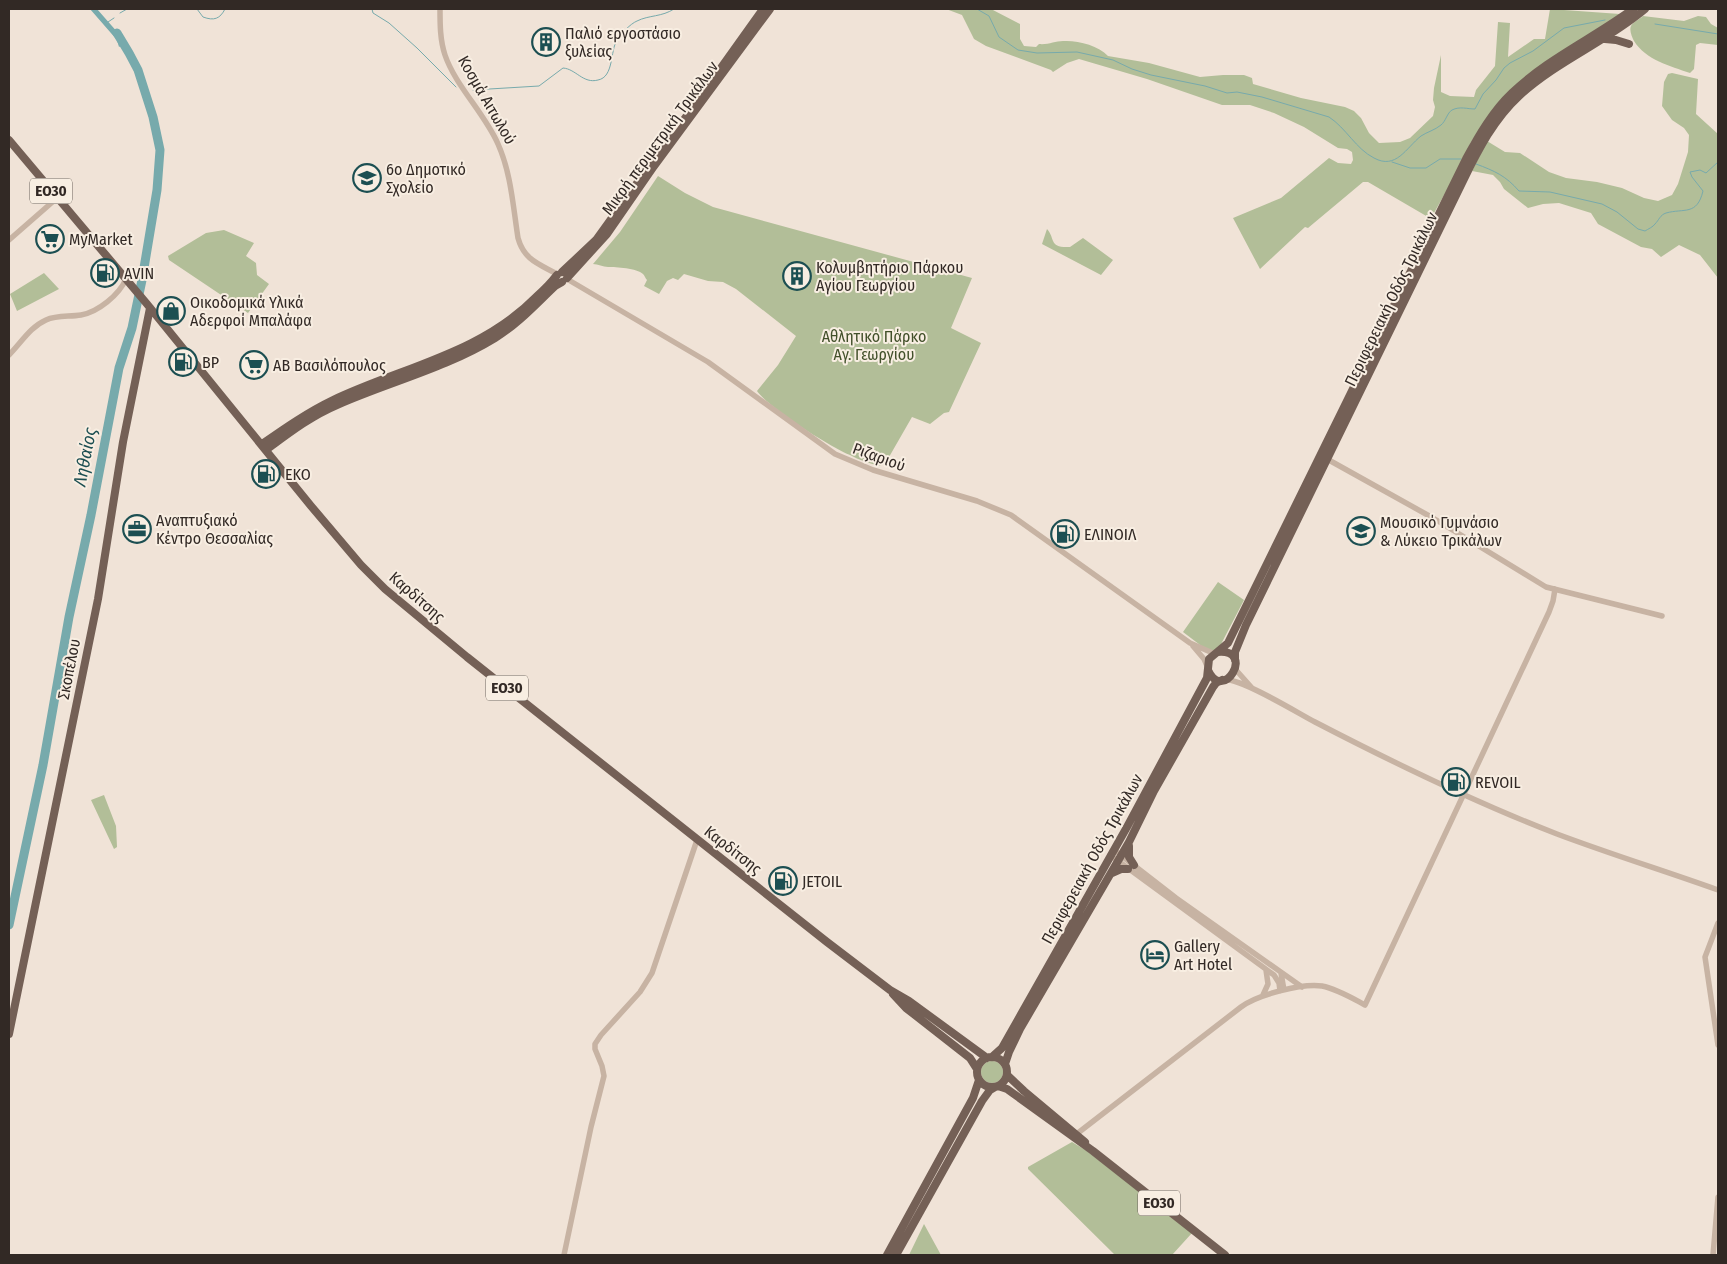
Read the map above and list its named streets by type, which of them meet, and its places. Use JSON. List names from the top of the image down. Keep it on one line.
{"streets":{"main road":["Μικρή περιμετρική Τρικάλων","ΕΟ30","Περιφερειακή Οδός Τρικάλων","Καρδίτσης","Σκοπέλου"],"street":["Κοσμά Αιτωλού","Ριζαριού"]},"crossings":[["Κοσμά Αιτωλού","Μικρή περιμετρική Τρικάλων"],["Κοσμά Αιτωλού","Ριζαριού"],["Μικρή περιμετρική Τρικάλων","Ριζαριού"],["Μικρή περιμετρική Τρικάλων","Καρδίτσης"],["ΕΟ30","Περιφερειακή Οδός Τρικάλων"],["ΕΟ30","Καρδίτσης"],["Περιφερειακή Οδός Τρικάλων","Ριζαριού"],["Περιφερειακή Οδός Τρικάλων","Καρδίτσης"],["Καρδίτσης","Σκοπέλου"]],"water":["Ληθαίος"],"parks":["Αθλητικό Πάρκο Αγ. Γεωργίου"],"places":{"building":["Παλιό εργοστάσιο ξυλείας","Κολυμβητήριο Πάρκου Αγίου Γεωργίου"],"school or university":["6ο Δημοτικό Σχολείο","Μουσικό Γυμνάσιο & Λύκειο Τρικάλων"],"supermarket":["MyMarket","ΑΒ Βασιλόπουλος"],"fuel station":["AVIN","BP","EKO","ΕΛΙΝΟΙΛ","REVOIL","JETOIL"],"shop":["Οικοδομικά Υλικά Αδερφοί Μπαλάφα"],"office":["Αναπτυξιακό Κέντρο Θεσσαλίας"],"hotel":["Gallery Art Hotel"]}}
